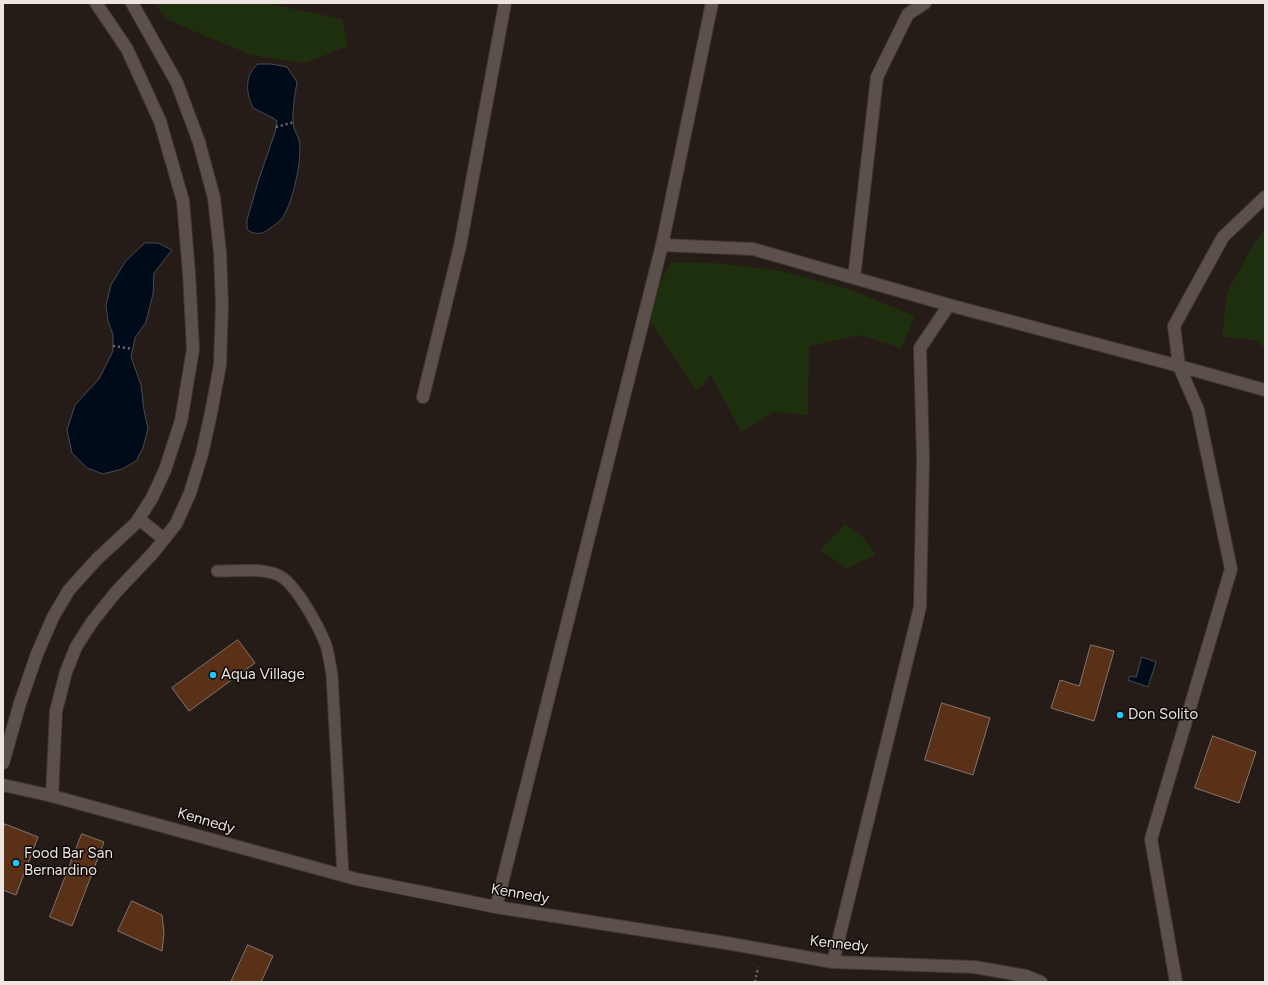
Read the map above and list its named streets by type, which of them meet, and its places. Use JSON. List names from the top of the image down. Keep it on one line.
{"streets":{"street":["Kennedy"]},"places":["Aqua Village","Don Solito","Food Bar San Bernardino"]}
